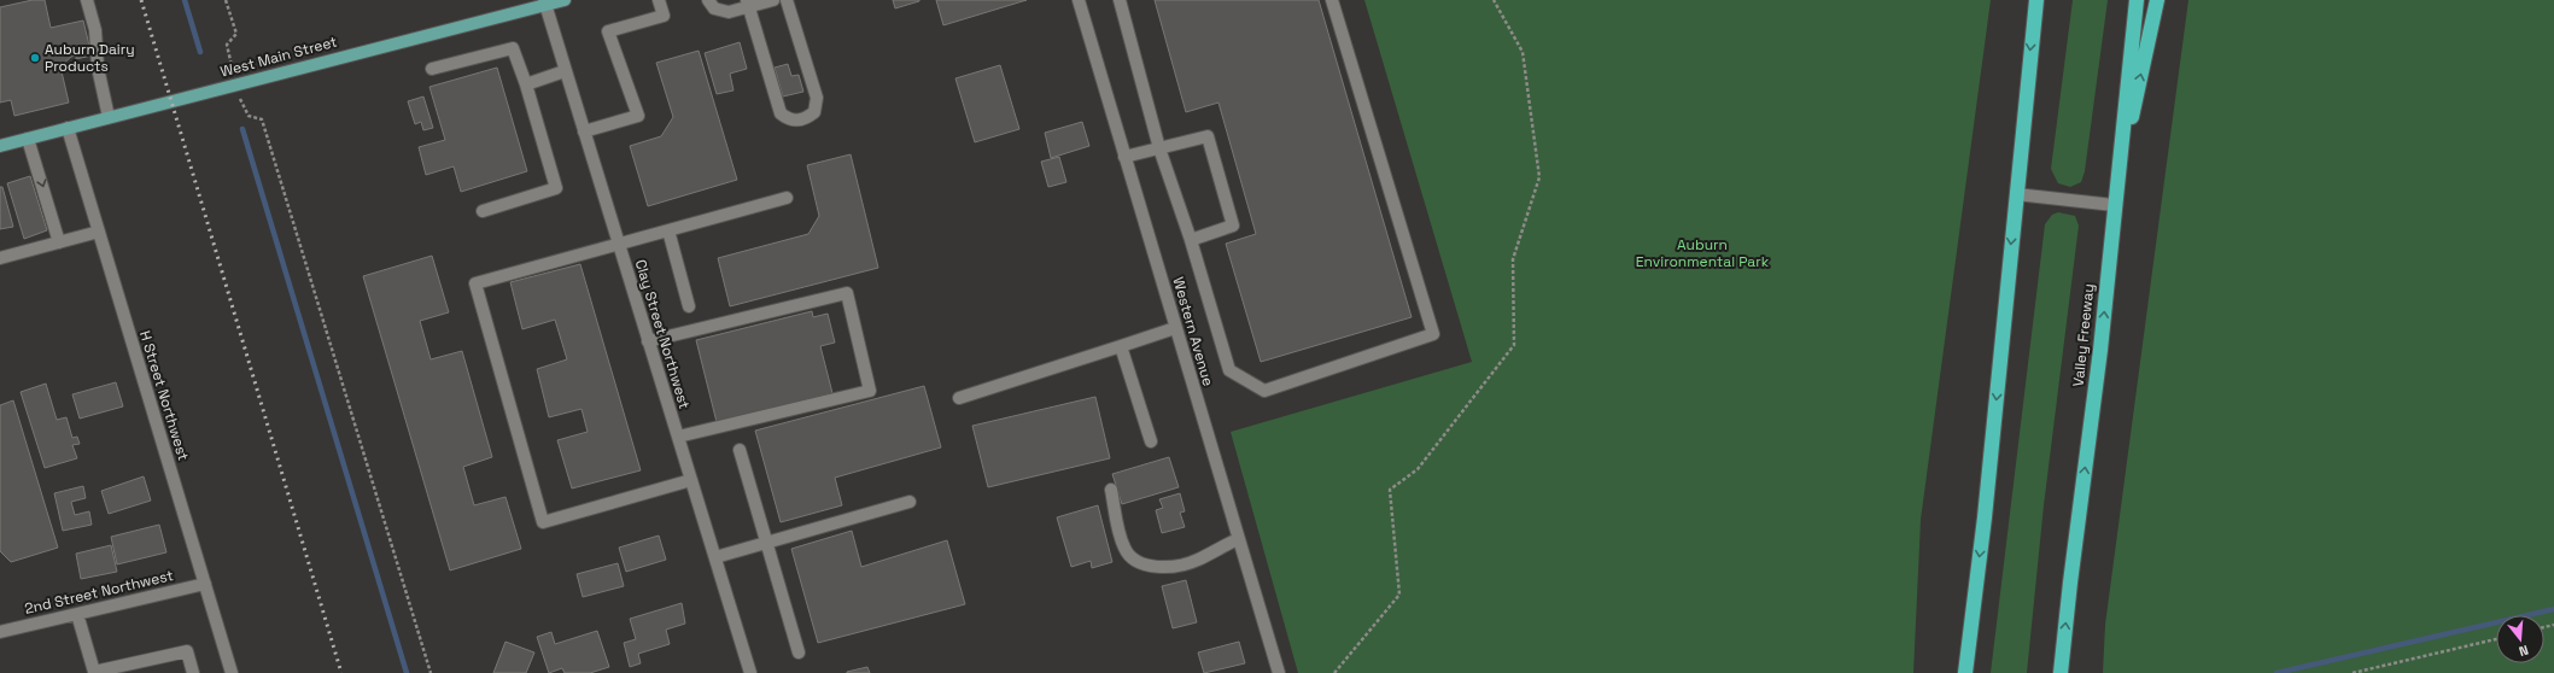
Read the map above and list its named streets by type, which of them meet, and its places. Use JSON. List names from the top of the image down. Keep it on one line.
{"streets":{"highway":["Valley Freeway"],"main road":["West Main Street"],"street":["Western Avenue","Clay Street Northwest","H Street Northwest","2nd Street Northwest"]},"crossings":[["West Main Street","Clay Street Northwest"],["West Main Street","H Street Northwest"],["H Street Northwest","2nd Street Northwest"]],"parks":["Auburn Environmental Park"],"places":["Auburn Dairy Products"],"north":"bottom"}
